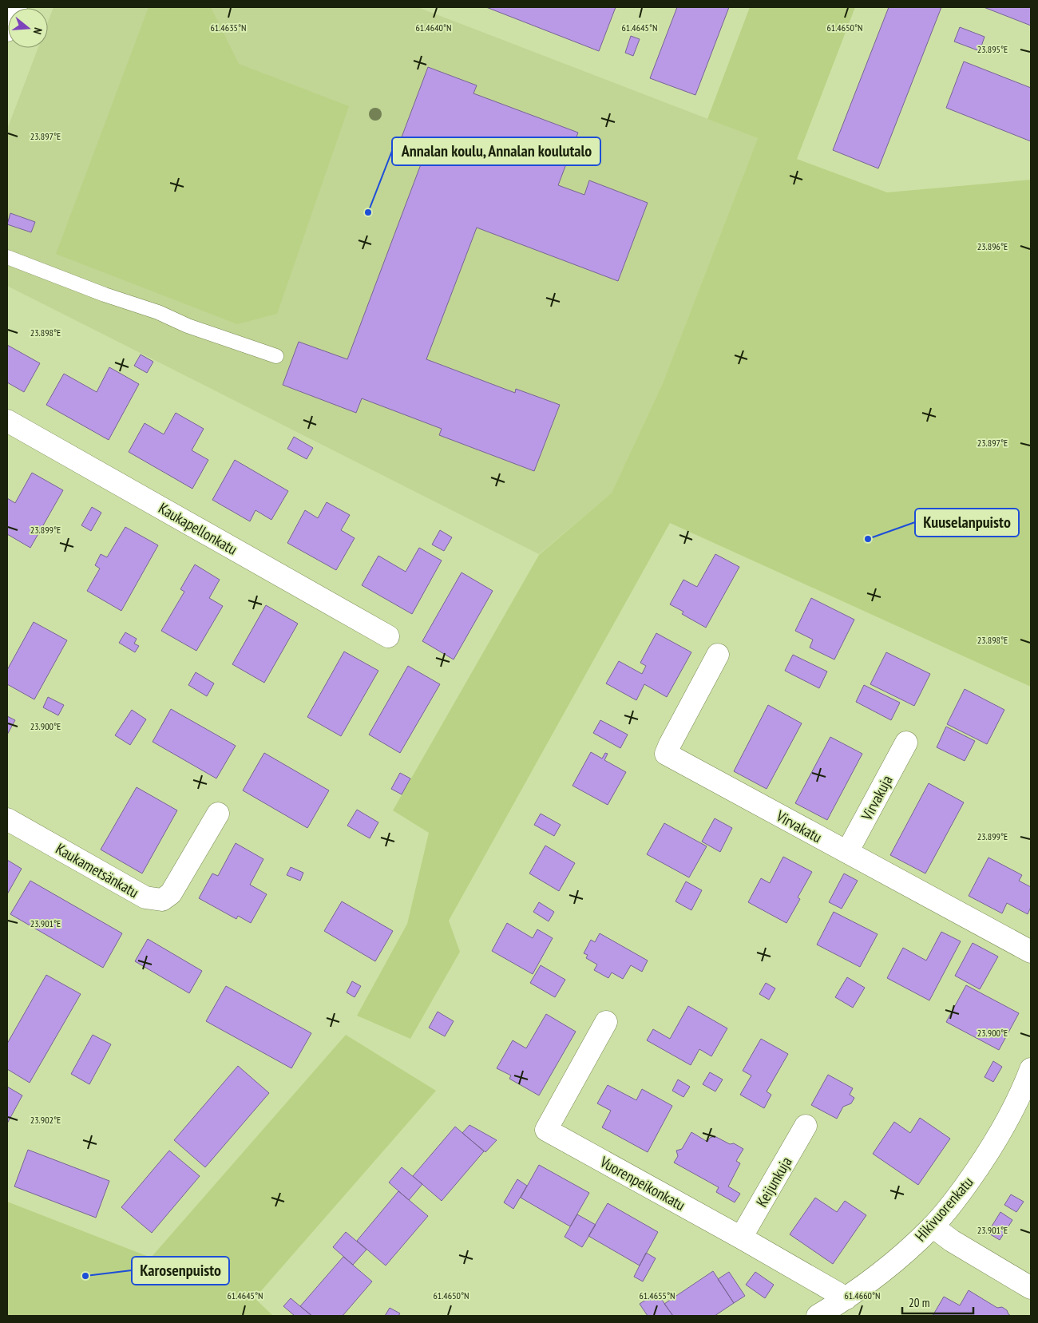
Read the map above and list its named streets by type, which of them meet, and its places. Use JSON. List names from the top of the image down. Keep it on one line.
{"streets":{"street":["Kaukapellonkatu","Virvakuja","Virvakatu","Kaukametsänkatu","Keijunkuja","Vuorenpeikonkatu","Hikivuorenkatu"]},"crossings":[["Virvakuja","Virvakatu"],["Keijunkuja","Vuorenpeikonkatu"],["Vuorenpeikonkatu","Hikivuorenkatu"]],"places":["Annalan koulu, Annalan koulutalo","Kuuselanpuisto","Karosenpuisto"],"scale_bar":"20 m","north":"right","coordinates":["61.4635°N","61.4640°N","61.4645°N","61.4650°N","23.895°E","23.897°E","23.896°E","23.898°E","23.899°E","23.900°E","23.901°E","23.902°E","61.4655°N","61.4660°N"]}
